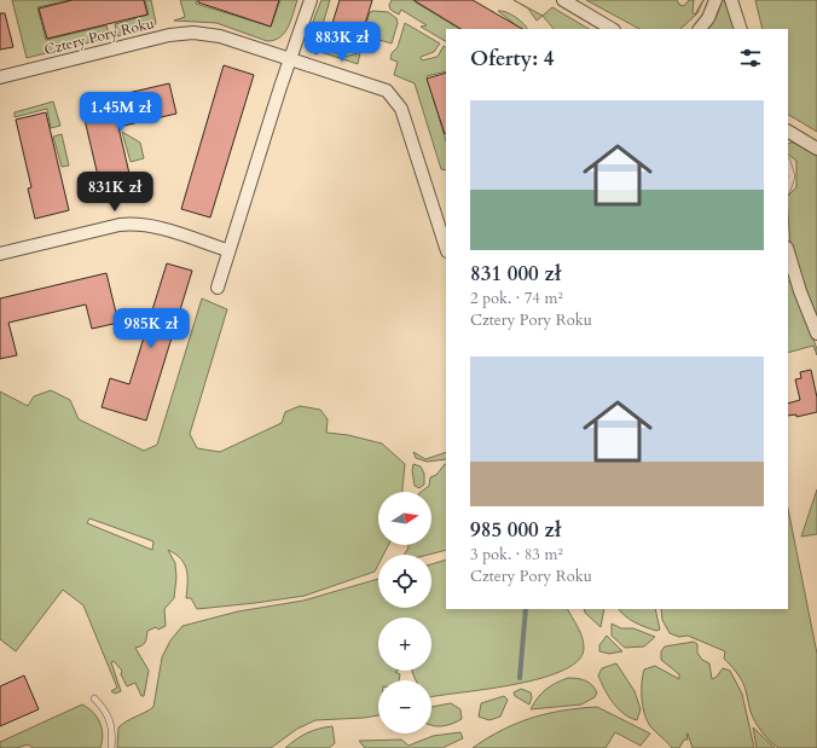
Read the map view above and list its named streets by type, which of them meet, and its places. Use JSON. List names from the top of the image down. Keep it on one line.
{"streets":{"street":["Cztery Pory Roku"]},"north":"right","page":{"price":["883K zł","1.45M zł","831K zł","985K zł"],"heading":"Oferty: 4","list":[{"name":"831 000 zł","note":"2 pok. · 74 m² · Cztery Pory Roku"},{"name":"985 000 zł","note":"3 pok. · 83 m² · Cztery Pory Roku"}],"map_buttons":["+","−"]}}
